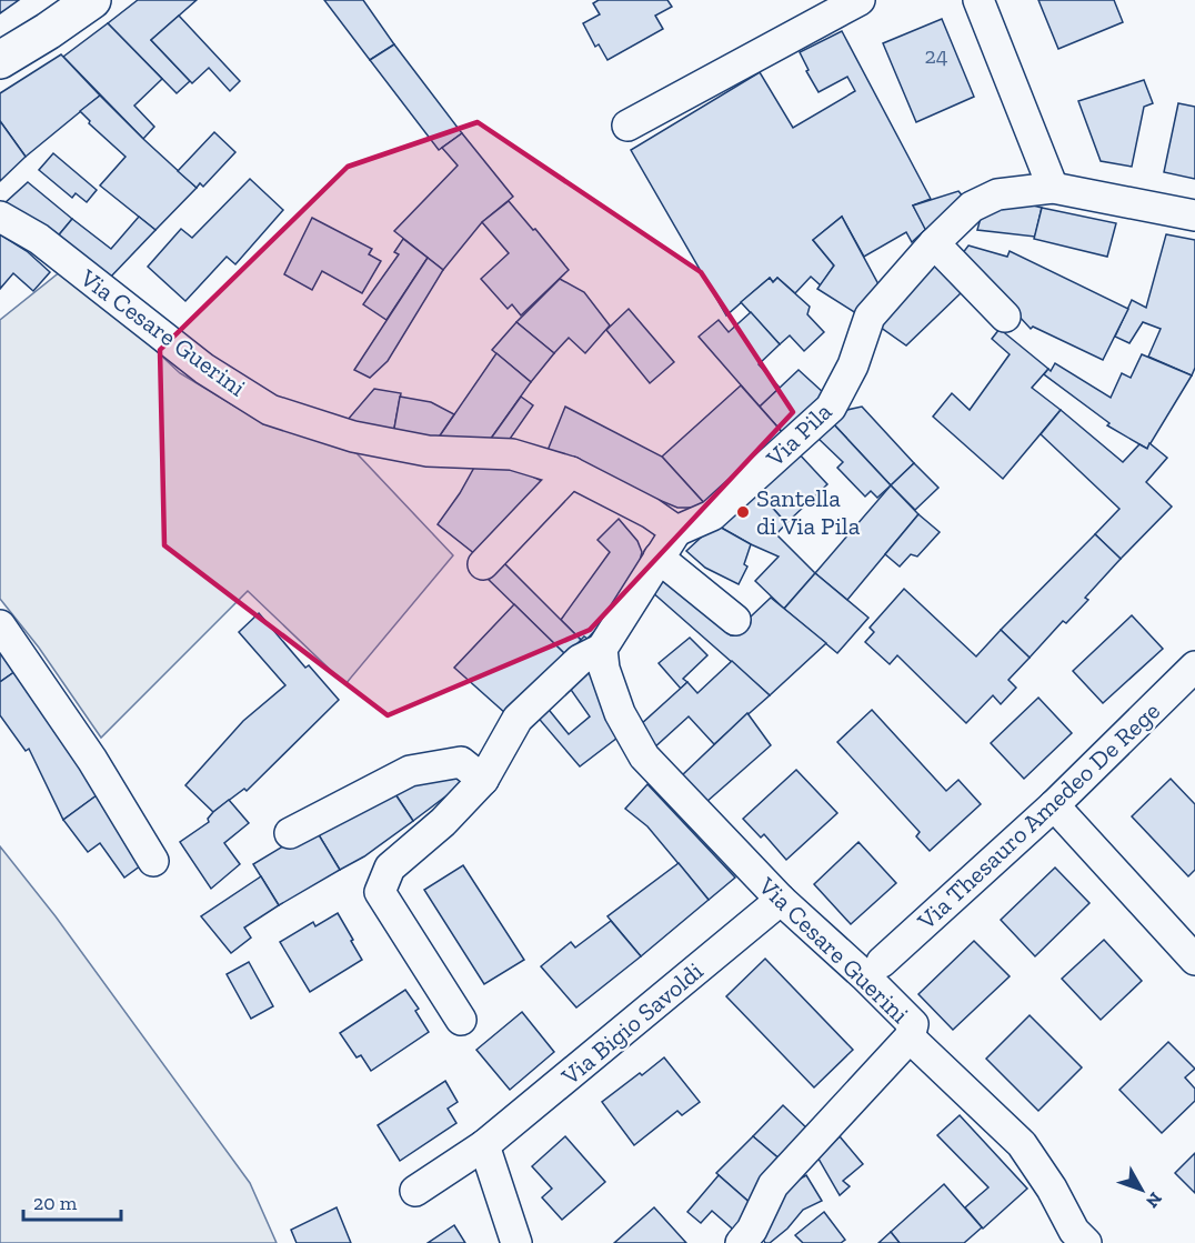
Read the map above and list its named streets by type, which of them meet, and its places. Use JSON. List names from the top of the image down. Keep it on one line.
{"streets":{"street":["Via Cesare Guerini","Via Pila","Via Thesauro Amedeo De Rege","Via Bigio Savoldi"]},"crossings":[["Via Cesare Guerini","Via Pila"],["Via Cesare Guerini","Via Bigio Savoldi"]],"places":["Santella di Via Pila"],"house_numbers":["24"],"scale_bar":"20 m","north":"bottom right"}
